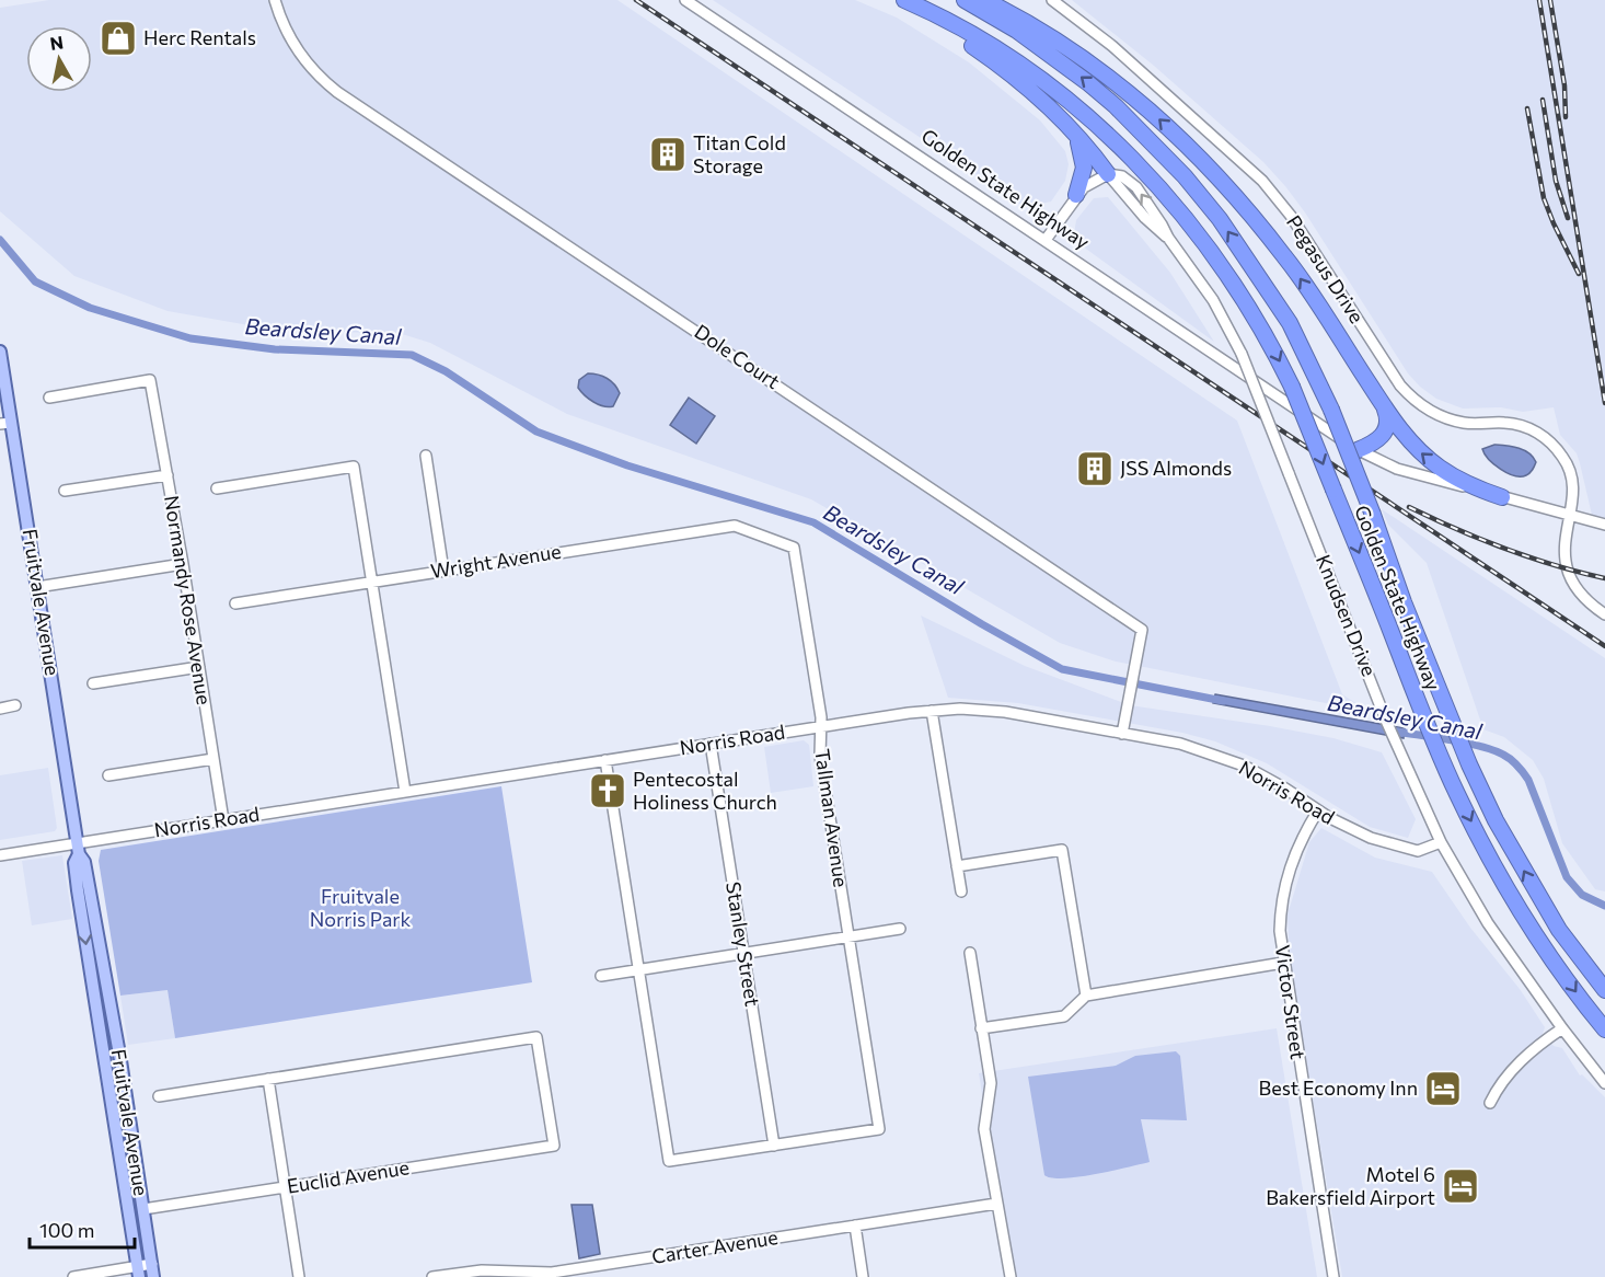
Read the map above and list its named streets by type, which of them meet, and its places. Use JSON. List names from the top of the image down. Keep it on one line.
{"streets":{"highway":["Golden State Highway"],"main road":["Fruitvale Avenue"],"street":["Pegasus Drive","Dole Court","Wright Avenue","Normandy Rose Avenue","Knudsen Drive","Norris Road","Tallman Avenue","Stanley Street","Victor Street","Euclid Avenue","Carter Avenue"]},"crossings":[["Dole Court","Norris Road"],["Wright Avenue","Tallman Avenue"],["Normandy Rose Avenue","Norris Road"],["Fruitvale Avenue","Norris Road"],["Fruitvale Avenue","Euclid Avenue"],["Knudsen Drive","Norris Road"],["Norris Road","Tallman Avenue"],["Norris Road","Stanley Street"],["Norris Road","Victor Street"],["Tallman Avenue","Stanley Street"]],"water":["Beardsley Canal"],"parks":["Fruitvale Norris Park"],"places":{"shop":["Herc Rentals"],"building":["Titan Cold Storage","JSS Almonds"],"church":["Pentecostal Holiness Church"],"hotel":["Best Economy Inn","Motel 6 Bakersfield Airport"]},"scale_bar":"100 m","north":"top"}
